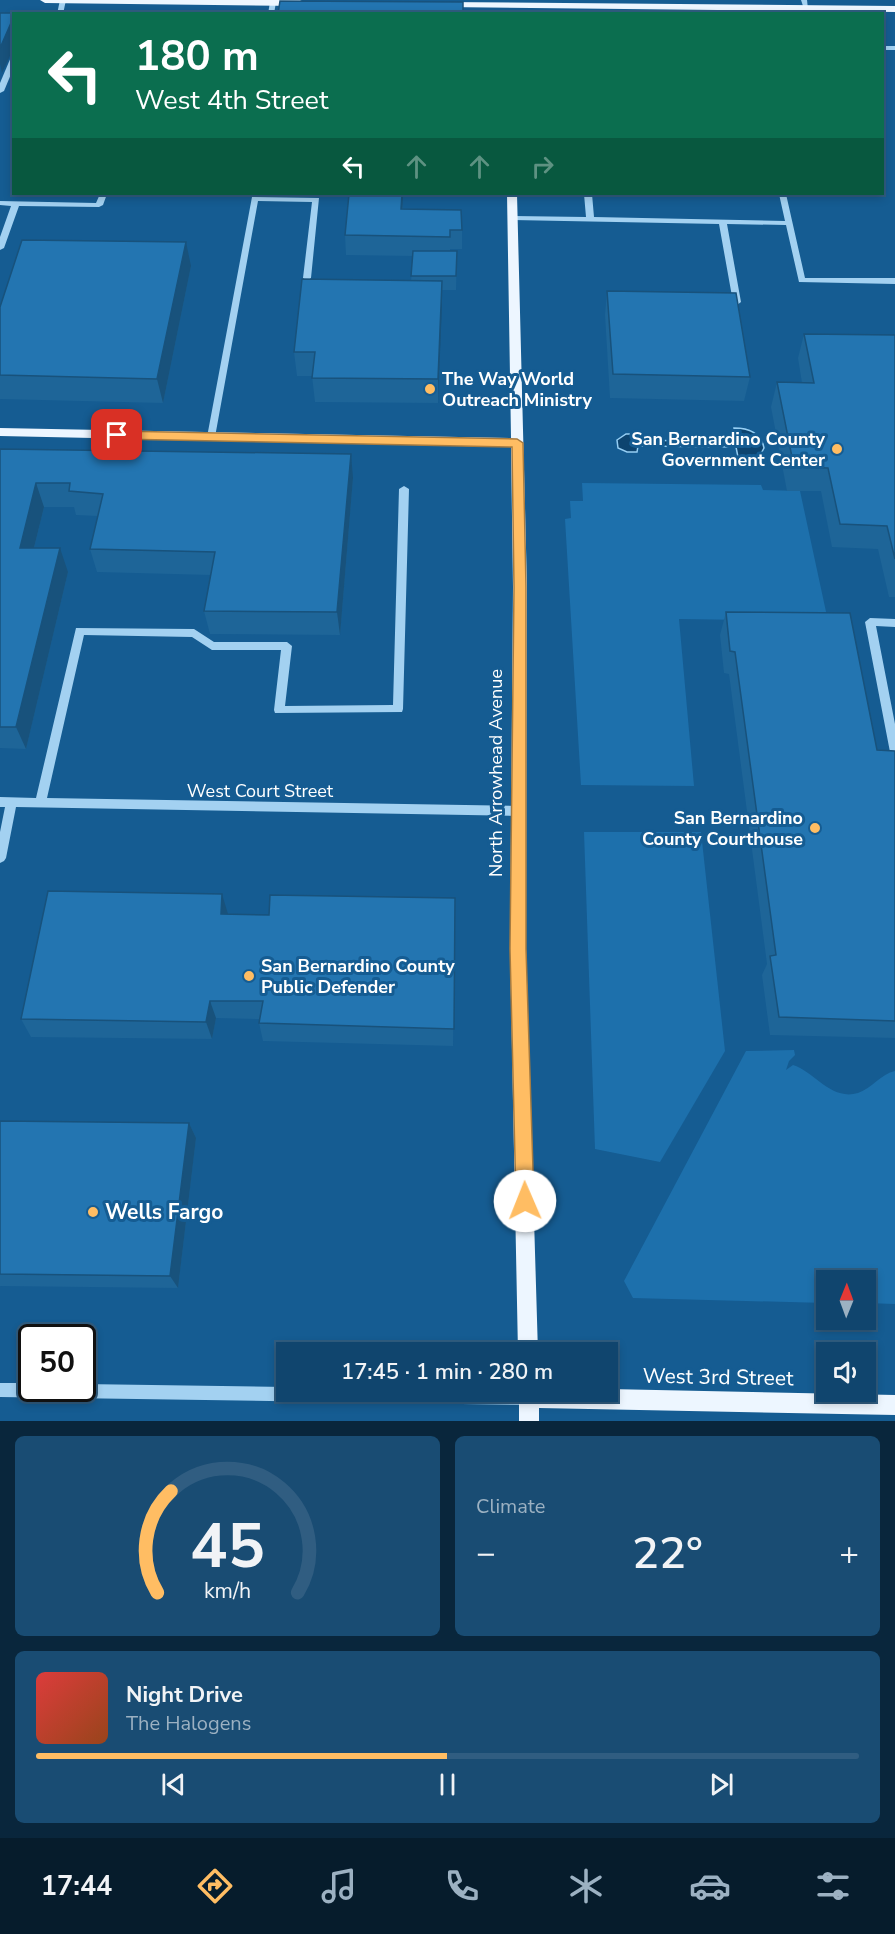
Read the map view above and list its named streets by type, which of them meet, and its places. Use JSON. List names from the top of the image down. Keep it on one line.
{"streets":{"main road":["North Arrowhead Avenue","West 3rd Street"],"street":["West Court Street"]},"crossings":[["North Arrowhead Avenue","West Court Street"]],"places":["The Way World Outreach Ministry","San Bernardino County Government Center","San Bernardino County Courthouse","San Bernardino County Public Defender","Wells Fargo"],"north":"top","page":{"turn":["180 m","West 4th Street"],"limit":"50","trip":"17:45 · 1 min · 280 m","tile":"Climate","heat":["−","22°","+"],"song":["Night Drive","The Halogens"],"tabs":"17:44","gauge":["45","km/h"]}}
